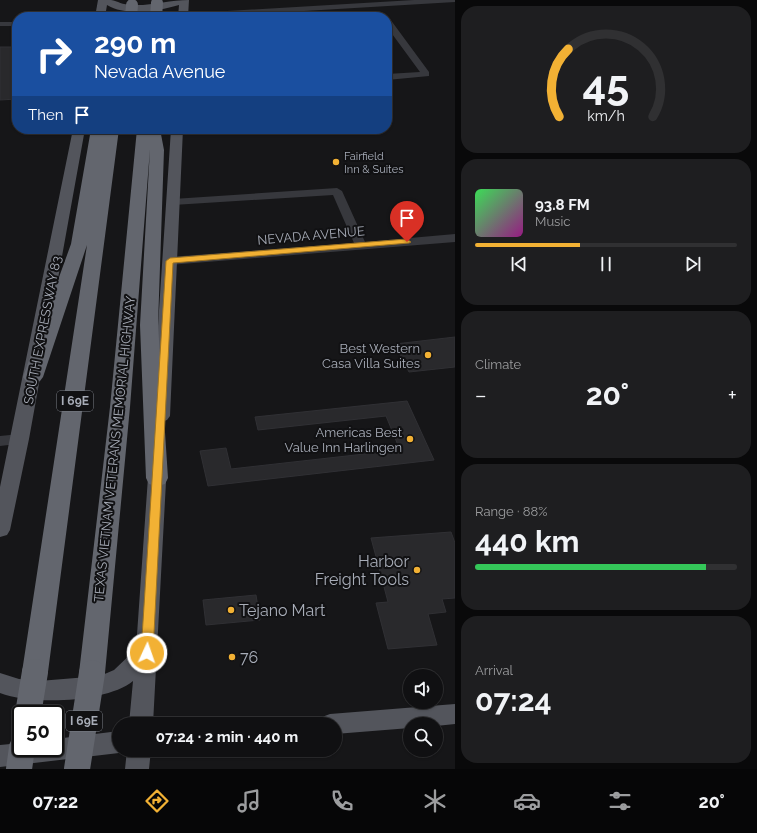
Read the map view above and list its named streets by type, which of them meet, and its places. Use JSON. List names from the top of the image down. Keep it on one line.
{"streets":{"highway":["I 69E","TEXAS VIETNAM VETERANS MEMORIAL HIGHWAY"],"main road":["SOUTH EXPRESSWAY 83"],"street":["NEVADA AVENUE"]},"places":["Fairfield Inn & Suites","Best Western Casa Villa Suites","Americas Best Value Inn Harlingen","Harbor Freight Tools","Tejano Mart","76"],"page":{"turn":["290 m","Nevada Avenue"],"then":"Then","song":["93.8 FM","Music"],"tile":["Climate",["Range · 88%","440 km"],["Arrival","07:24"]],"heat":["−","20°","+"],"limit":"50","trip":"07:24 · 2 min · 440 m","tabs":["07:22","20°"],"gauge":["45","km/h"]}}
